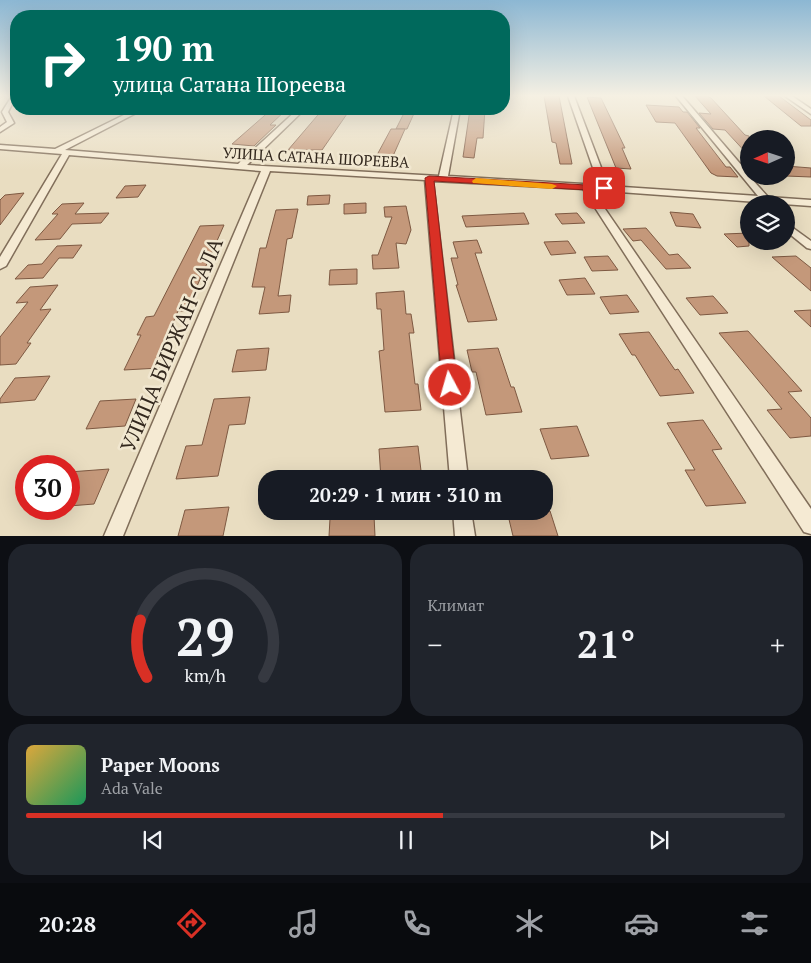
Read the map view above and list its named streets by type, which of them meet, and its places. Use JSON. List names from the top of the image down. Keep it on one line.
{"streets":{"street":["УЛИЦА САТАНА ШОРЕЕВА","УЛИЦА БИРЖАН-САЛА"]},"crossings":[["УЛИЦА САТАНА ШОРЕЕВА","УЛИЦА БИРЖАН-САЛА"]],"north":"left","page":{"turn":["190 m","улица Сатана Шореева"],"limit":"30","trip":"20:29 · 1 мин · 310 m","tile":"Климат","heat":["−","21°","+"],"song":["Paper Moons","Ada Vale"],"tabs":"20:28","gauge":["29","km/h"]}}
